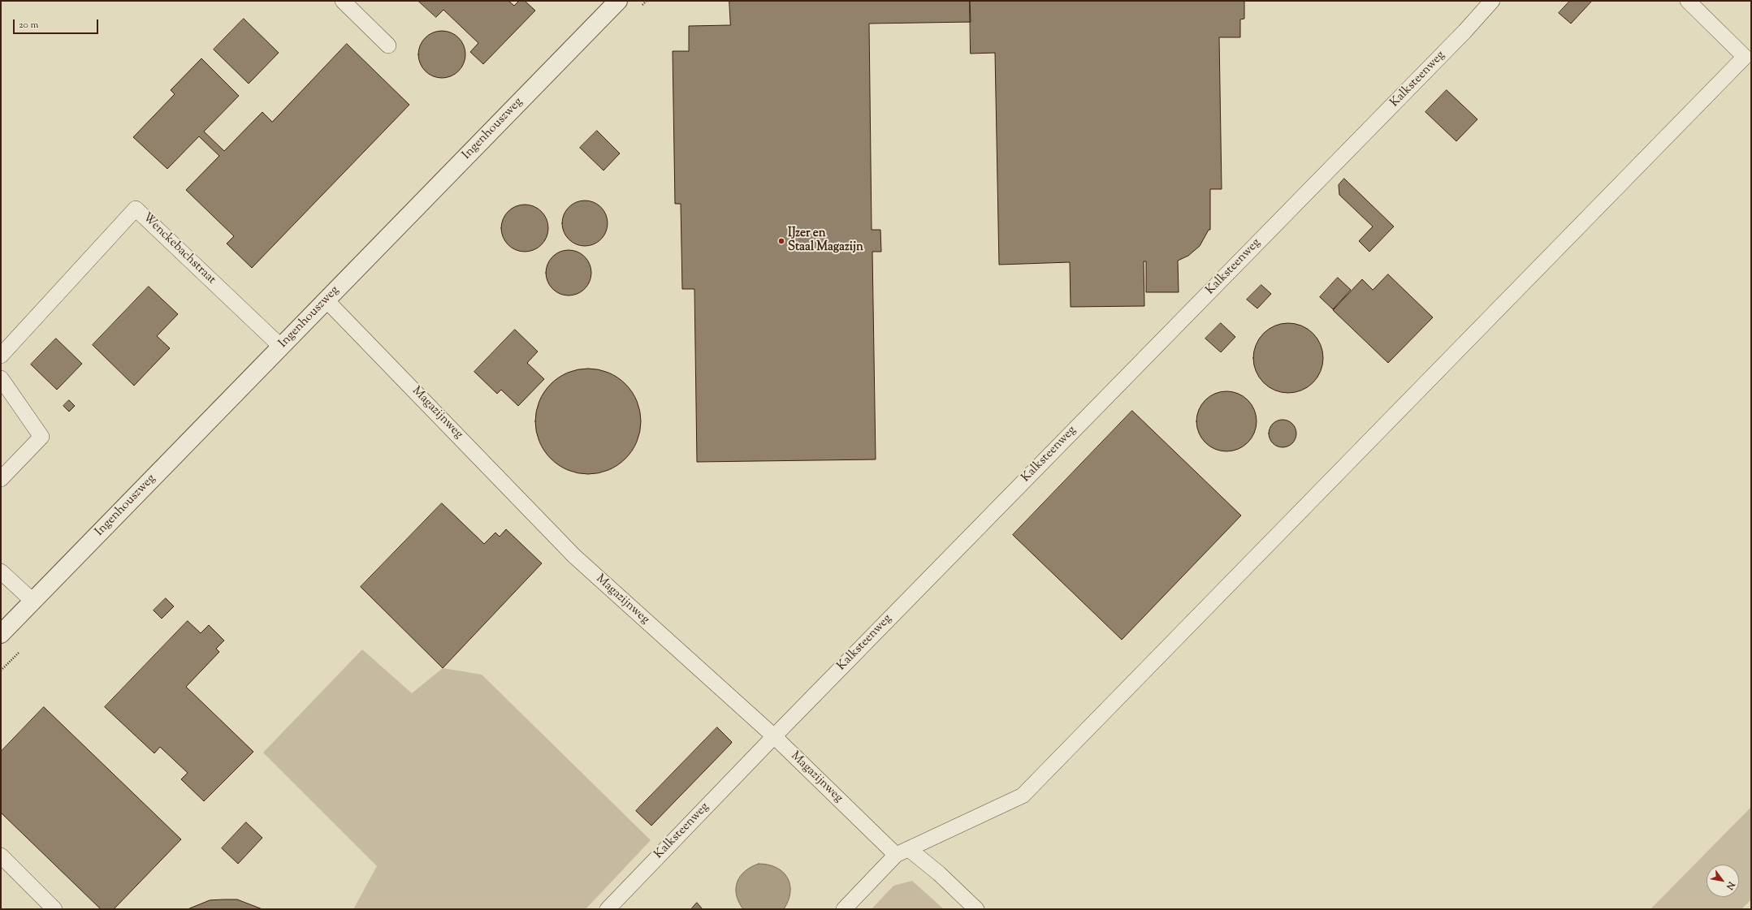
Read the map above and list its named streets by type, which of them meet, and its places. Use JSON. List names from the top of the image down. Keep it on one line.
{"streets":{"street":["Ingenhouszweg"],"lane":["Kalksteenweg","Wenckebachstraat","Magazijnweg"]},"crossings":[["Kalksteenweg","Magazijnweg"],["Ingenhouszweg","Wenckebachstraat"],["Ingenhouszweg","Magazijnweg"]],"places":["IJzer en Staal Magazijn"],"scale_bar":"20 m","north":"bottom right"}
